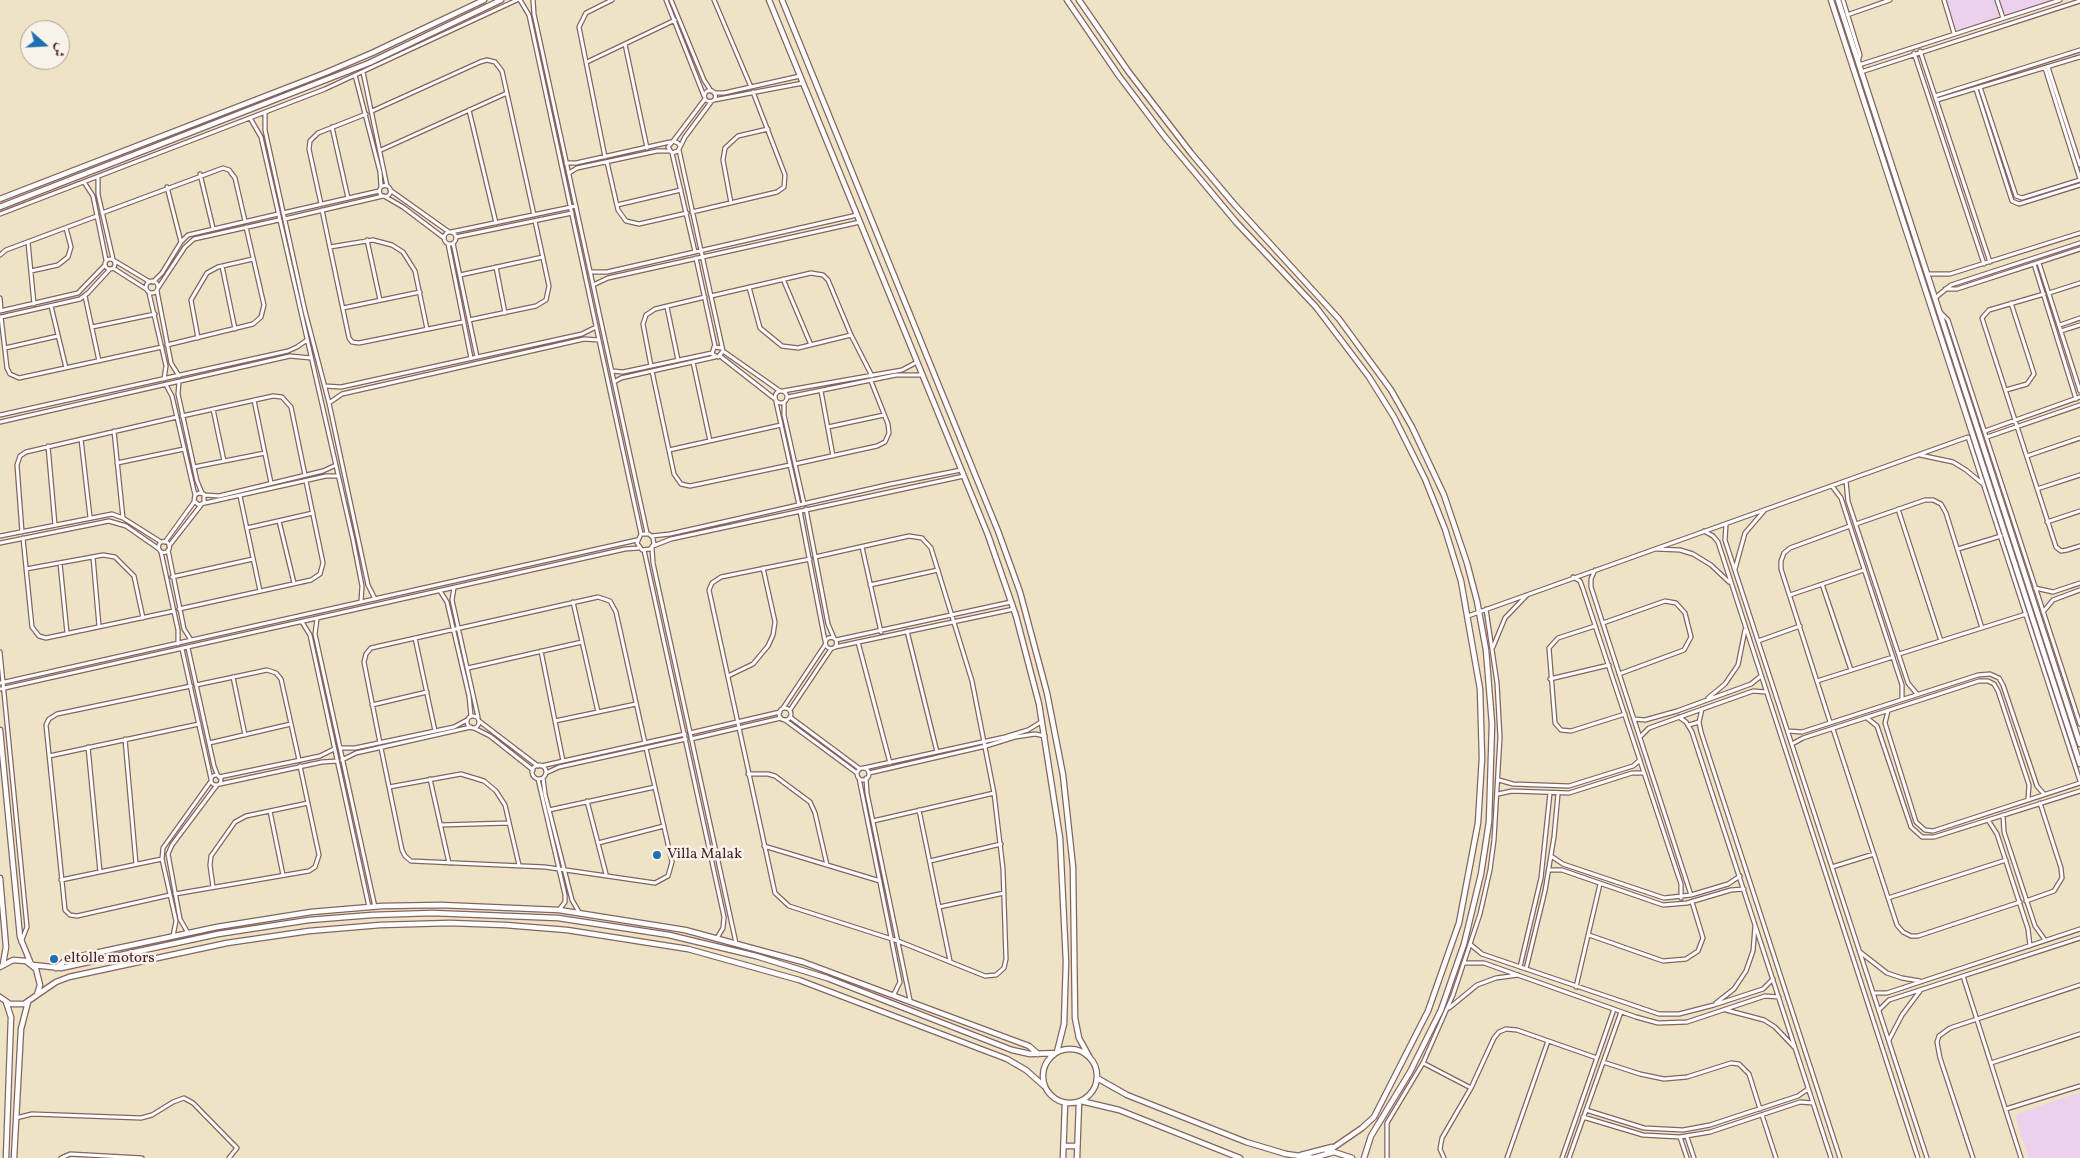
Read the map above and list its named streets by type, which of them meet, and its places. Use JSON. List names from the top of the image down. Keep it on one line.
{"places":["Villa Malak","eltolle motors"],"north":"right"}
